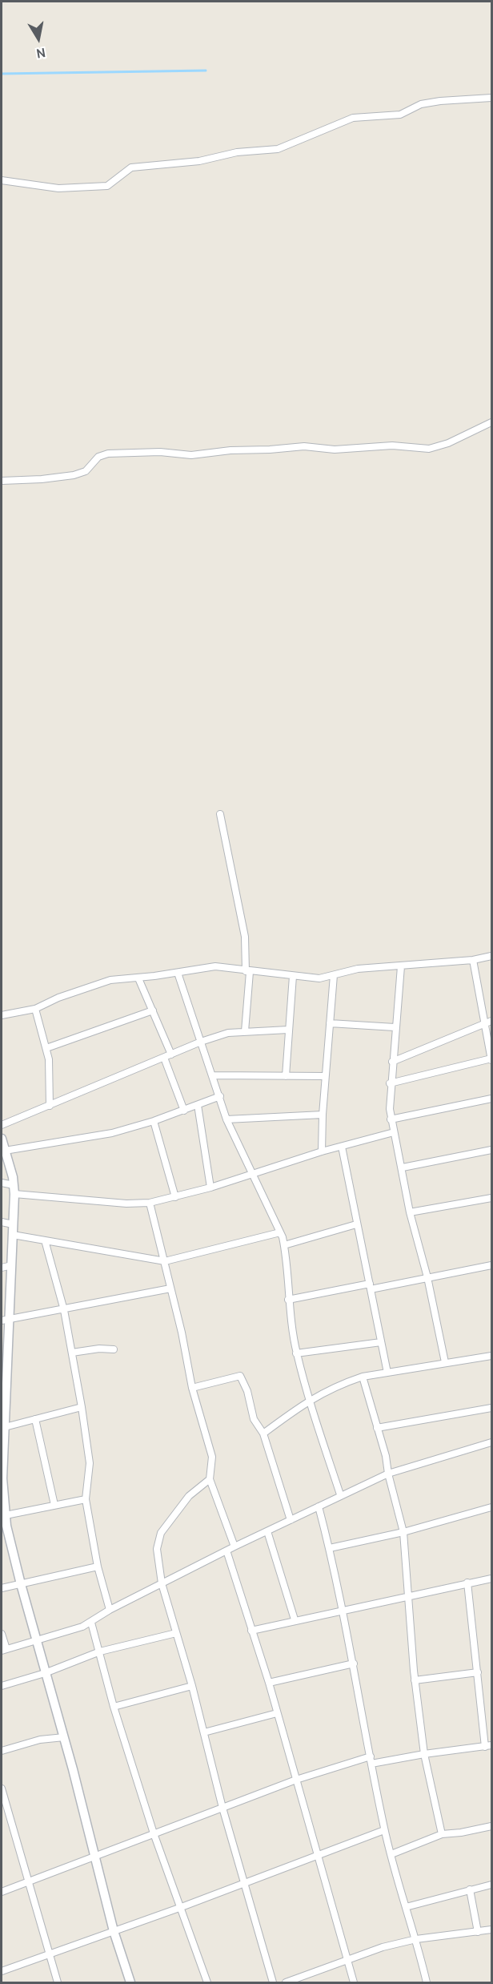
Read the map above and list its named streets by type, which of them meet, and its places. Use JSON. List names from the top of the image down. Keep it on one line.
{"north":"bottom"}
